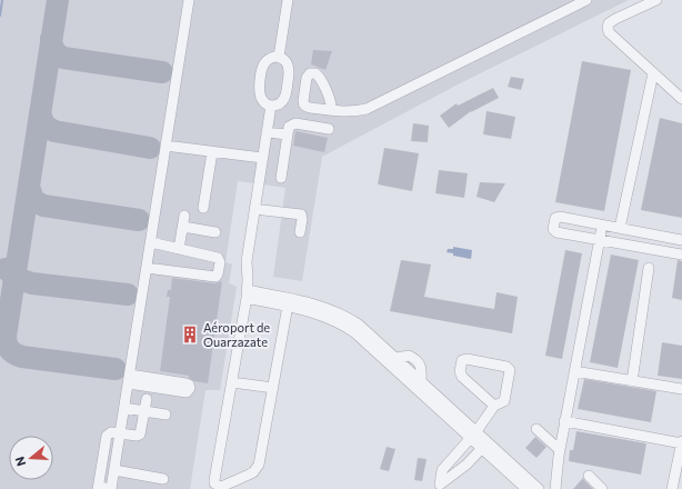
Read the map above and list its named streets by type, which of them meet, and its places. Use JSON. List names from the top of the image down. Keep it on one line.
{"places":{"building":["Aéroport de Ouarzazate"]},"north":"left"}
